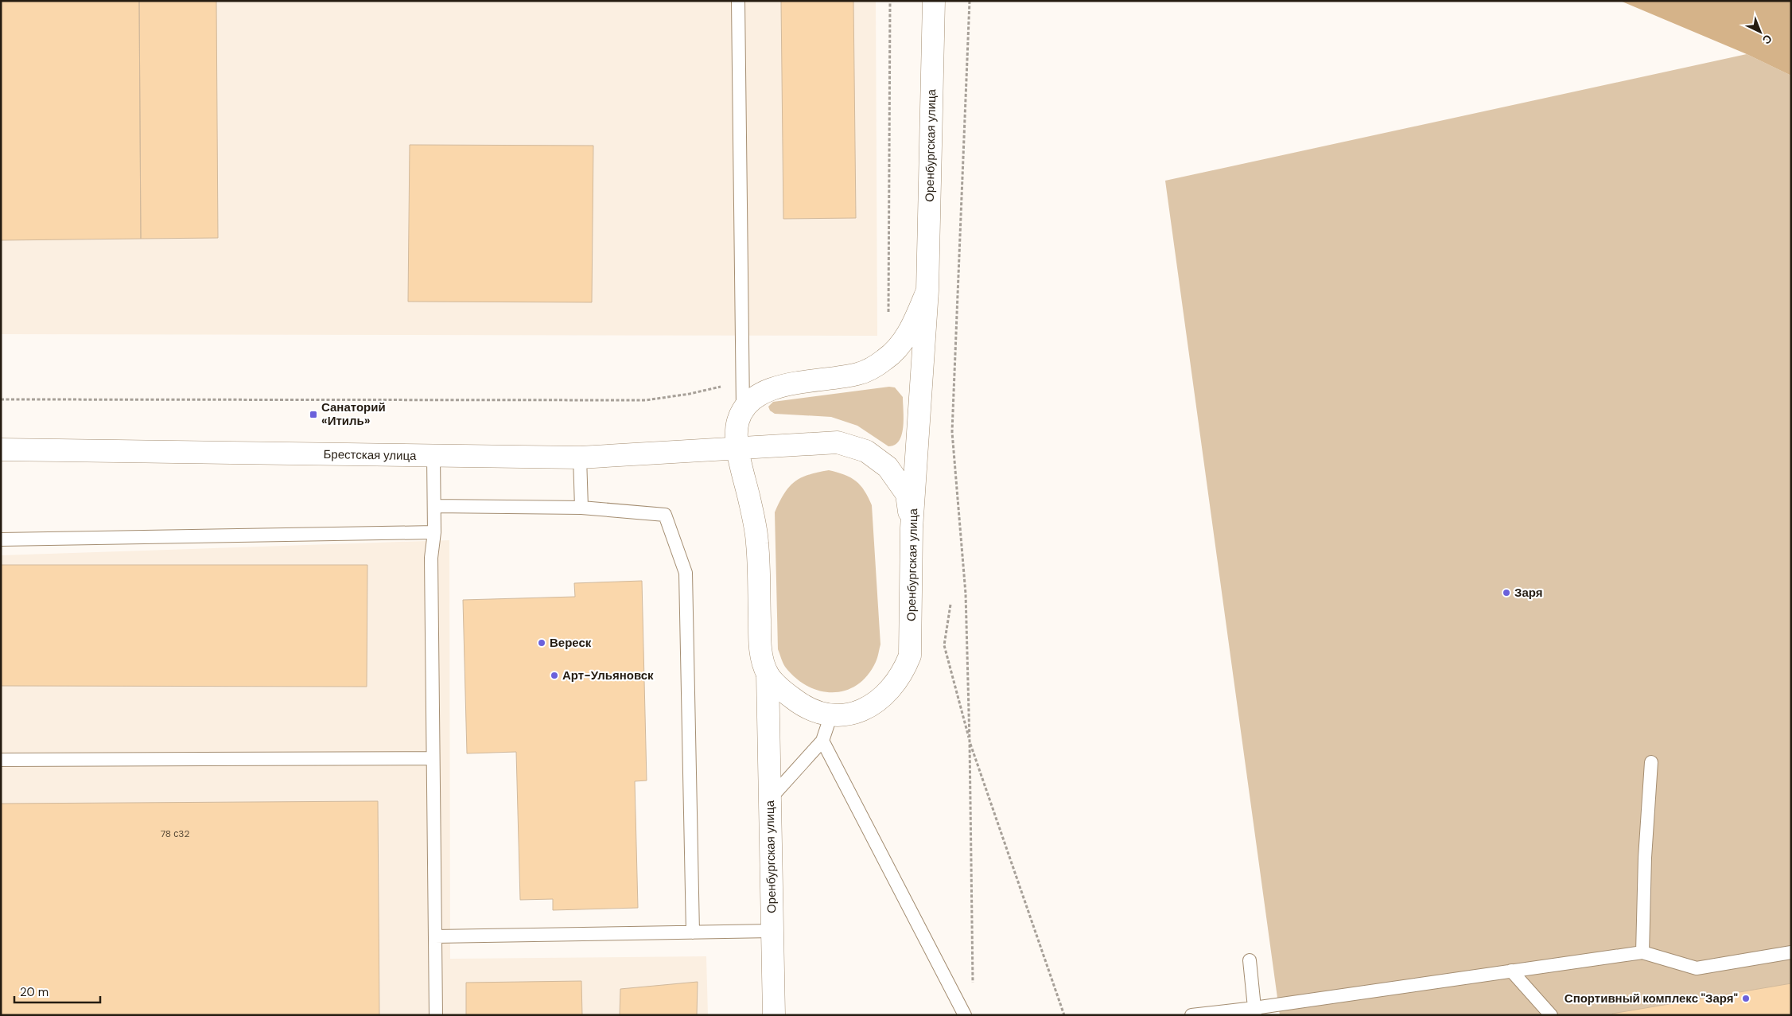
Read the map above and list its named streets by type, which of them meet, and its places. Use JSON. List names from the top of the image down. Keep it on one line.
{"streets":{"street":["Оренбургская улица","Брестская улица"]},"crossings":[["Оренбургская улица","Брестская улица"]],"places":{"transit":["Санаторий «Итиль»"],"other":["Заря","Вереск","Арт-Ульяновск","Спортивный комплекс \"Заря\""]},"house_numbers":["78 с32"],"scale_bar":"20 m","north":"bottom right"}
